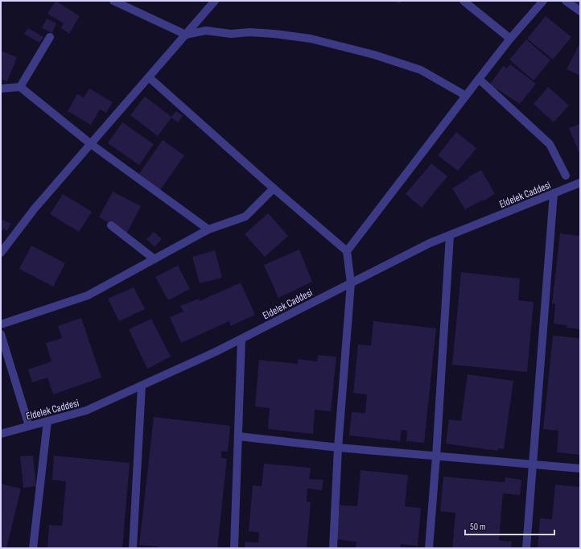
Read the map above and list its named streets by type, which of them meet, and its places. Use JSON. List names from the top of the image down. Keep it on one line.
{"streets":{"street":["Eldelek Caddesi"]},"scale_bar":"50 m"}
